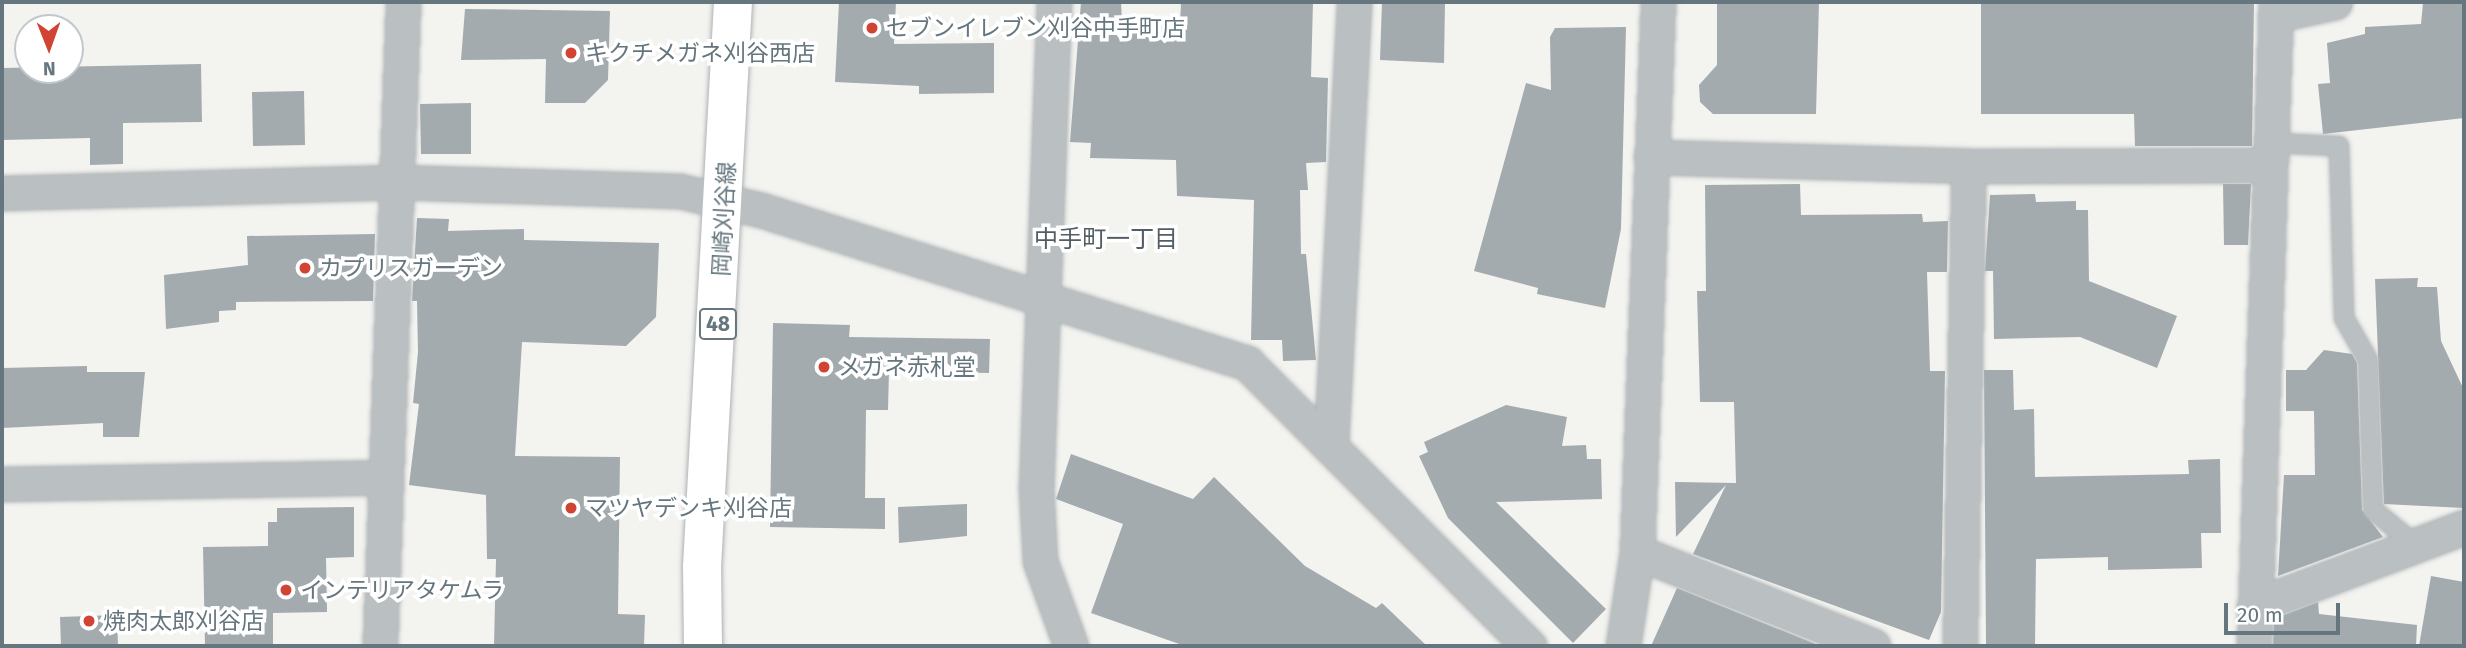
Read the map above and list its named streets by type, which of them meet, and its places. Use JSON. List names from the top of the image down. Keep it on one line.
{"streets":{"main road":["岡崎刈谷線","48"]},"districts":["中手町一丁目"],"places":["セブンイレブン刈谷中手町店","キクチメガネ刈谷西店","カプリスガーデン","メガネ赤札堂","マツヤデンキ刈谷店","インテリアタケムラ","焼肉太郎刈谷店"],"scale_bar":"20 m","north":"bottom"}
